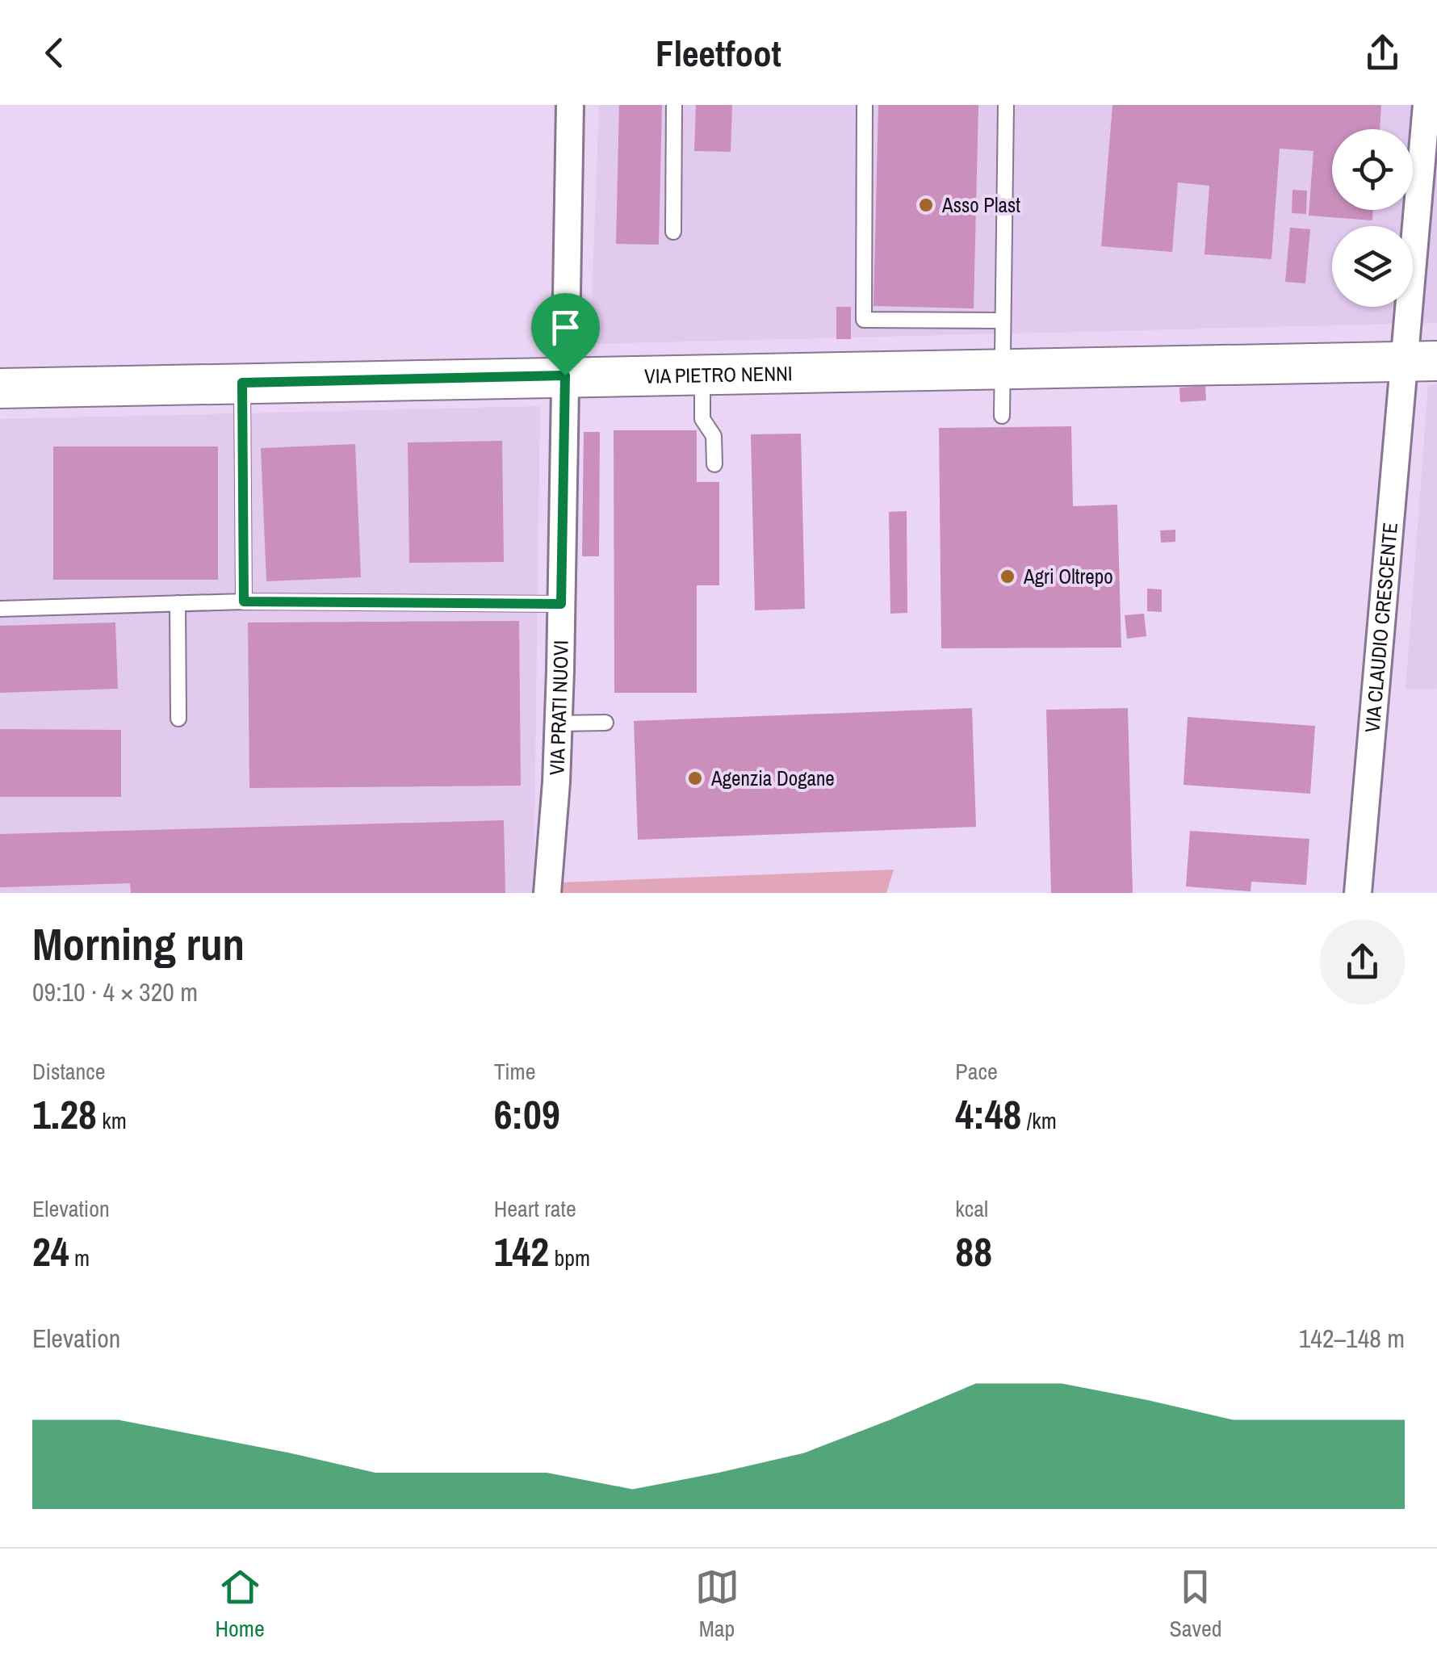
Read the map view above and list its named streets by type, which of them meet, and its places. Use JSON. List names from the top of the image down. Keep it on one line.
{"streets":{"street":["VIA PIETRO NENNI","VIA CLAUDIO CRESCENTE","VIA PRATI NUOVI"]},"crossings":[["VIA PIETRO NENNI","VIA CLAUDIO CRESCENTE"],["VIA PIETRO NENNI","VIA PRATI NUOVI"]],"places":["Asso Plast","Agri Oltrepo","Agenzia Dogane"],"page":{"header":"Fleetfoot","heading":["Morning run","09:10 · 4 × 320 m"],"stats":[["Distance","1.28 km"],["Time","6:09"],["Pace","4:48 /km"],["Elevation","24 m"],["Heart rate","142 bpm"],["kcal","88"]],"chart":["Elevation","142–148 m"],"tabs":["Home","Map","Saved"]}}
